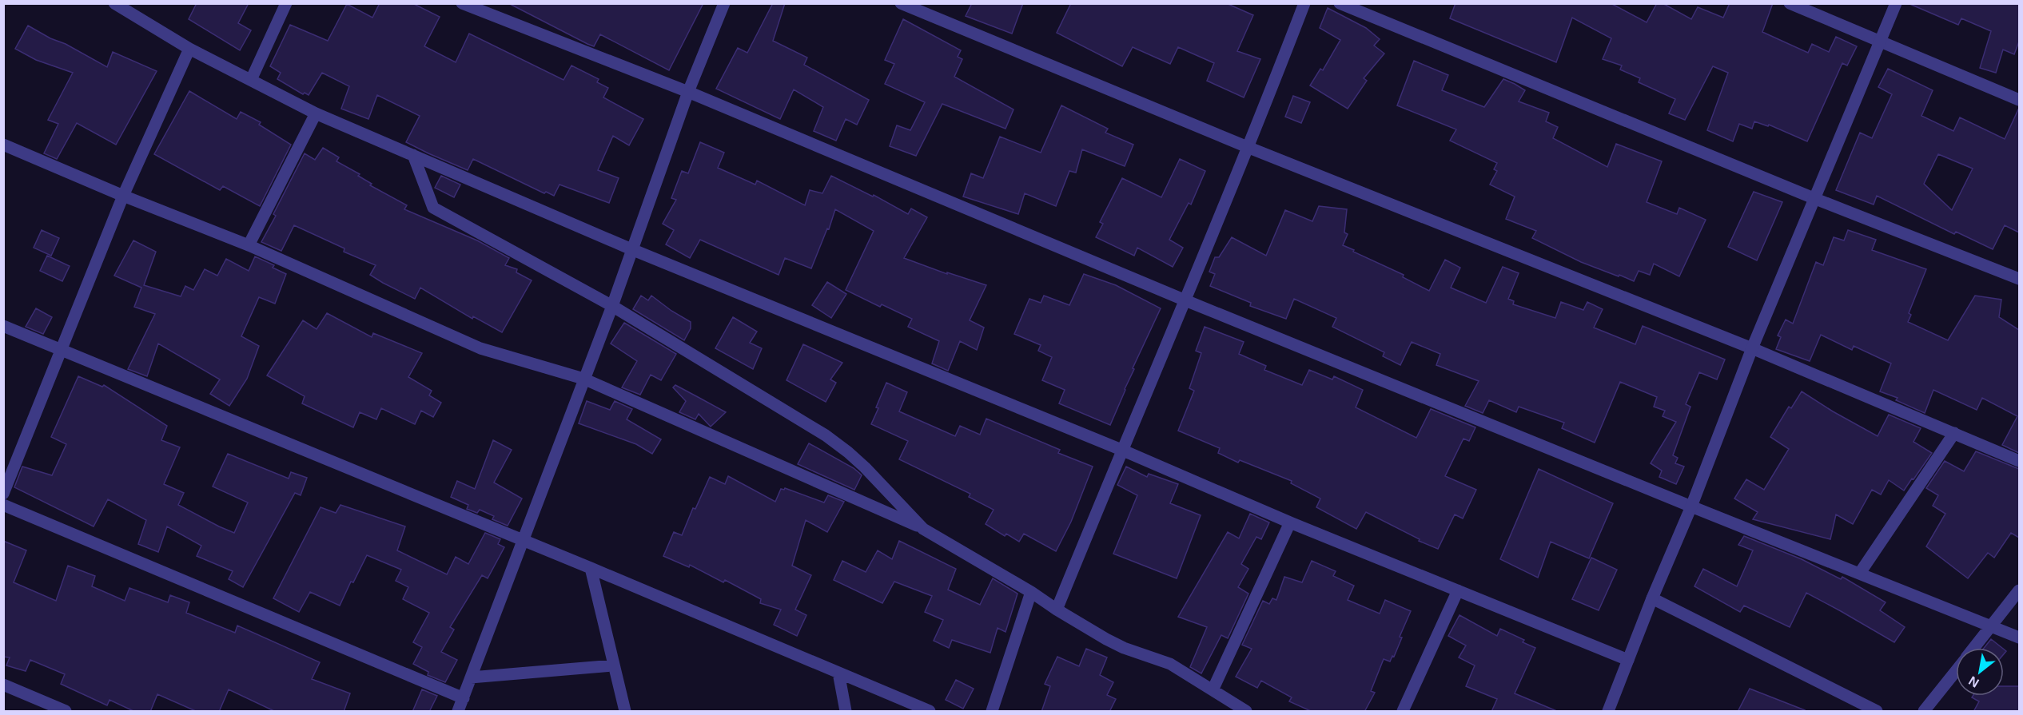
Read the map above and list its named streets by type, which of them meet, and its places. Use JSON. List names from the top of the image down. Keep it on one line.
{"north":"bottom left"}
